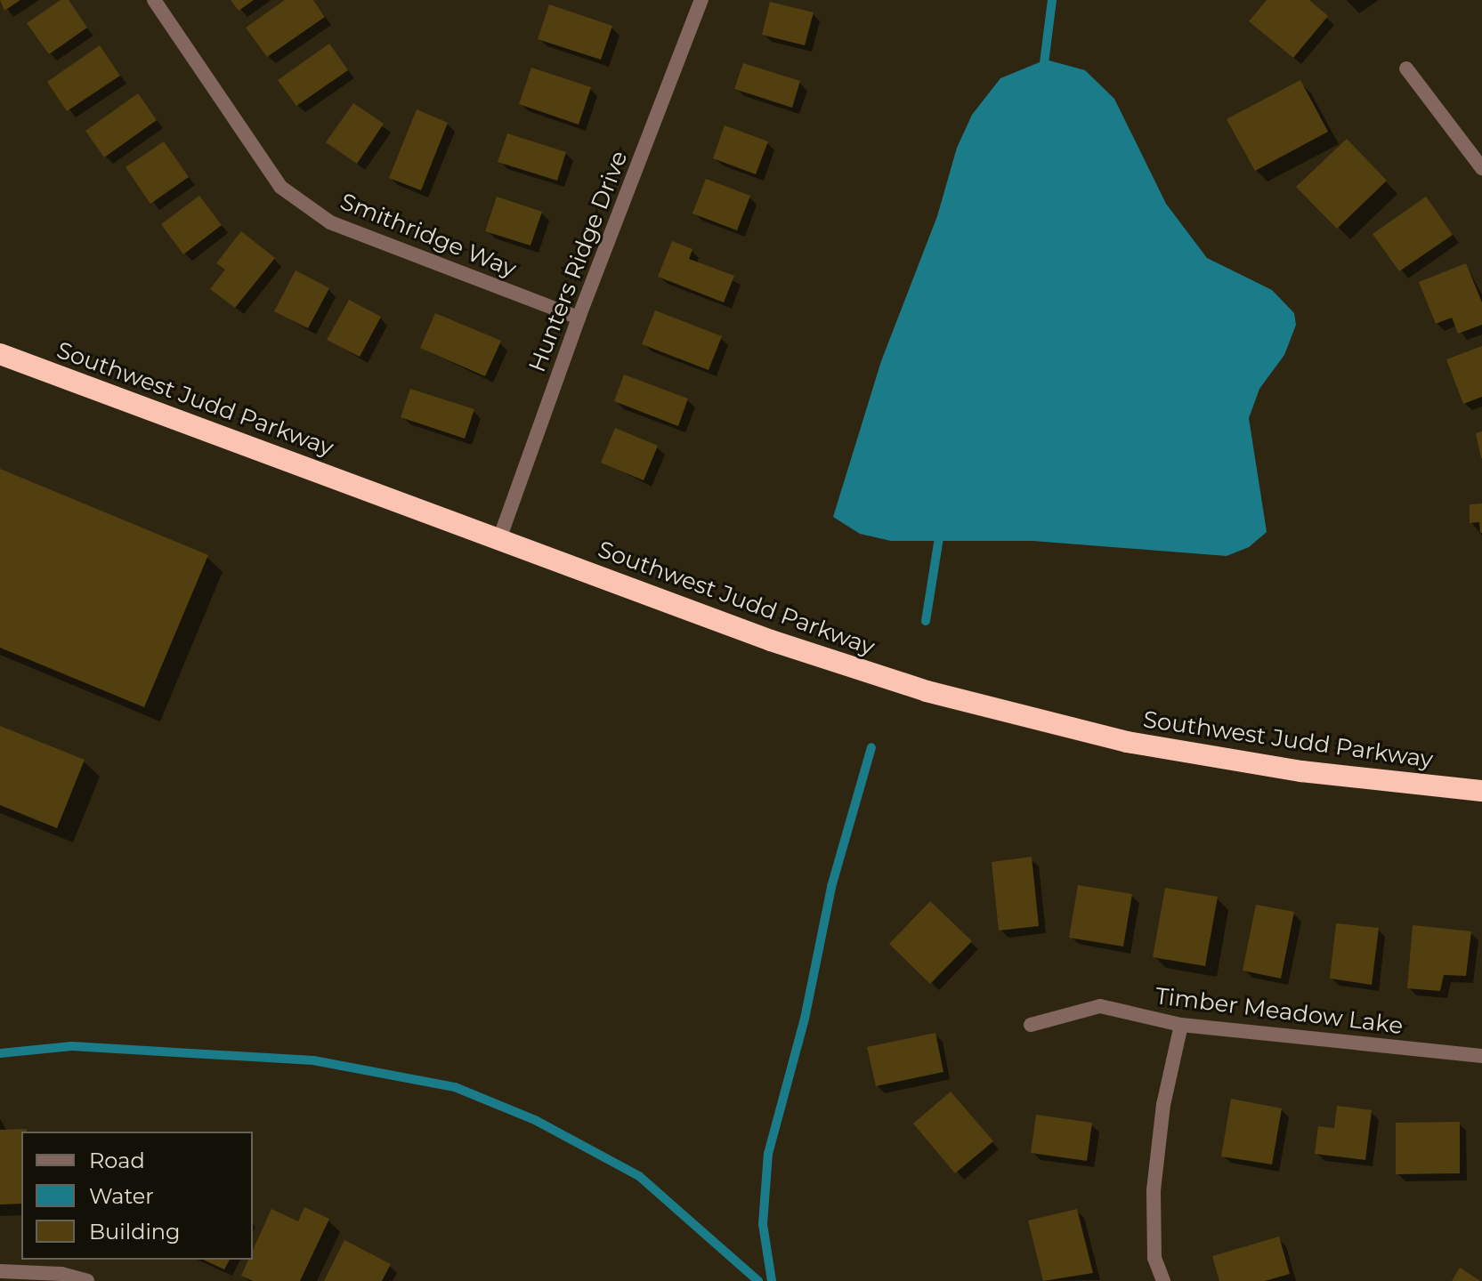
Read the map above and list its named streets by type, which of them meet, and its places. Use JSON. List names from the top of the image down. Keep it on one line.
{"streets":{"highway":["Southwest Judd Parkway"],"street":["Smithridge Way","Hunters Ridge Drive","Timber Meadow Lake"]},"crossings":[["Smithridge Way","Hunters Ridge Drive"],["Hunters Ridge Drive","Southwest Judd Parkway"]],"legend":["Road","Water","Building"]}
